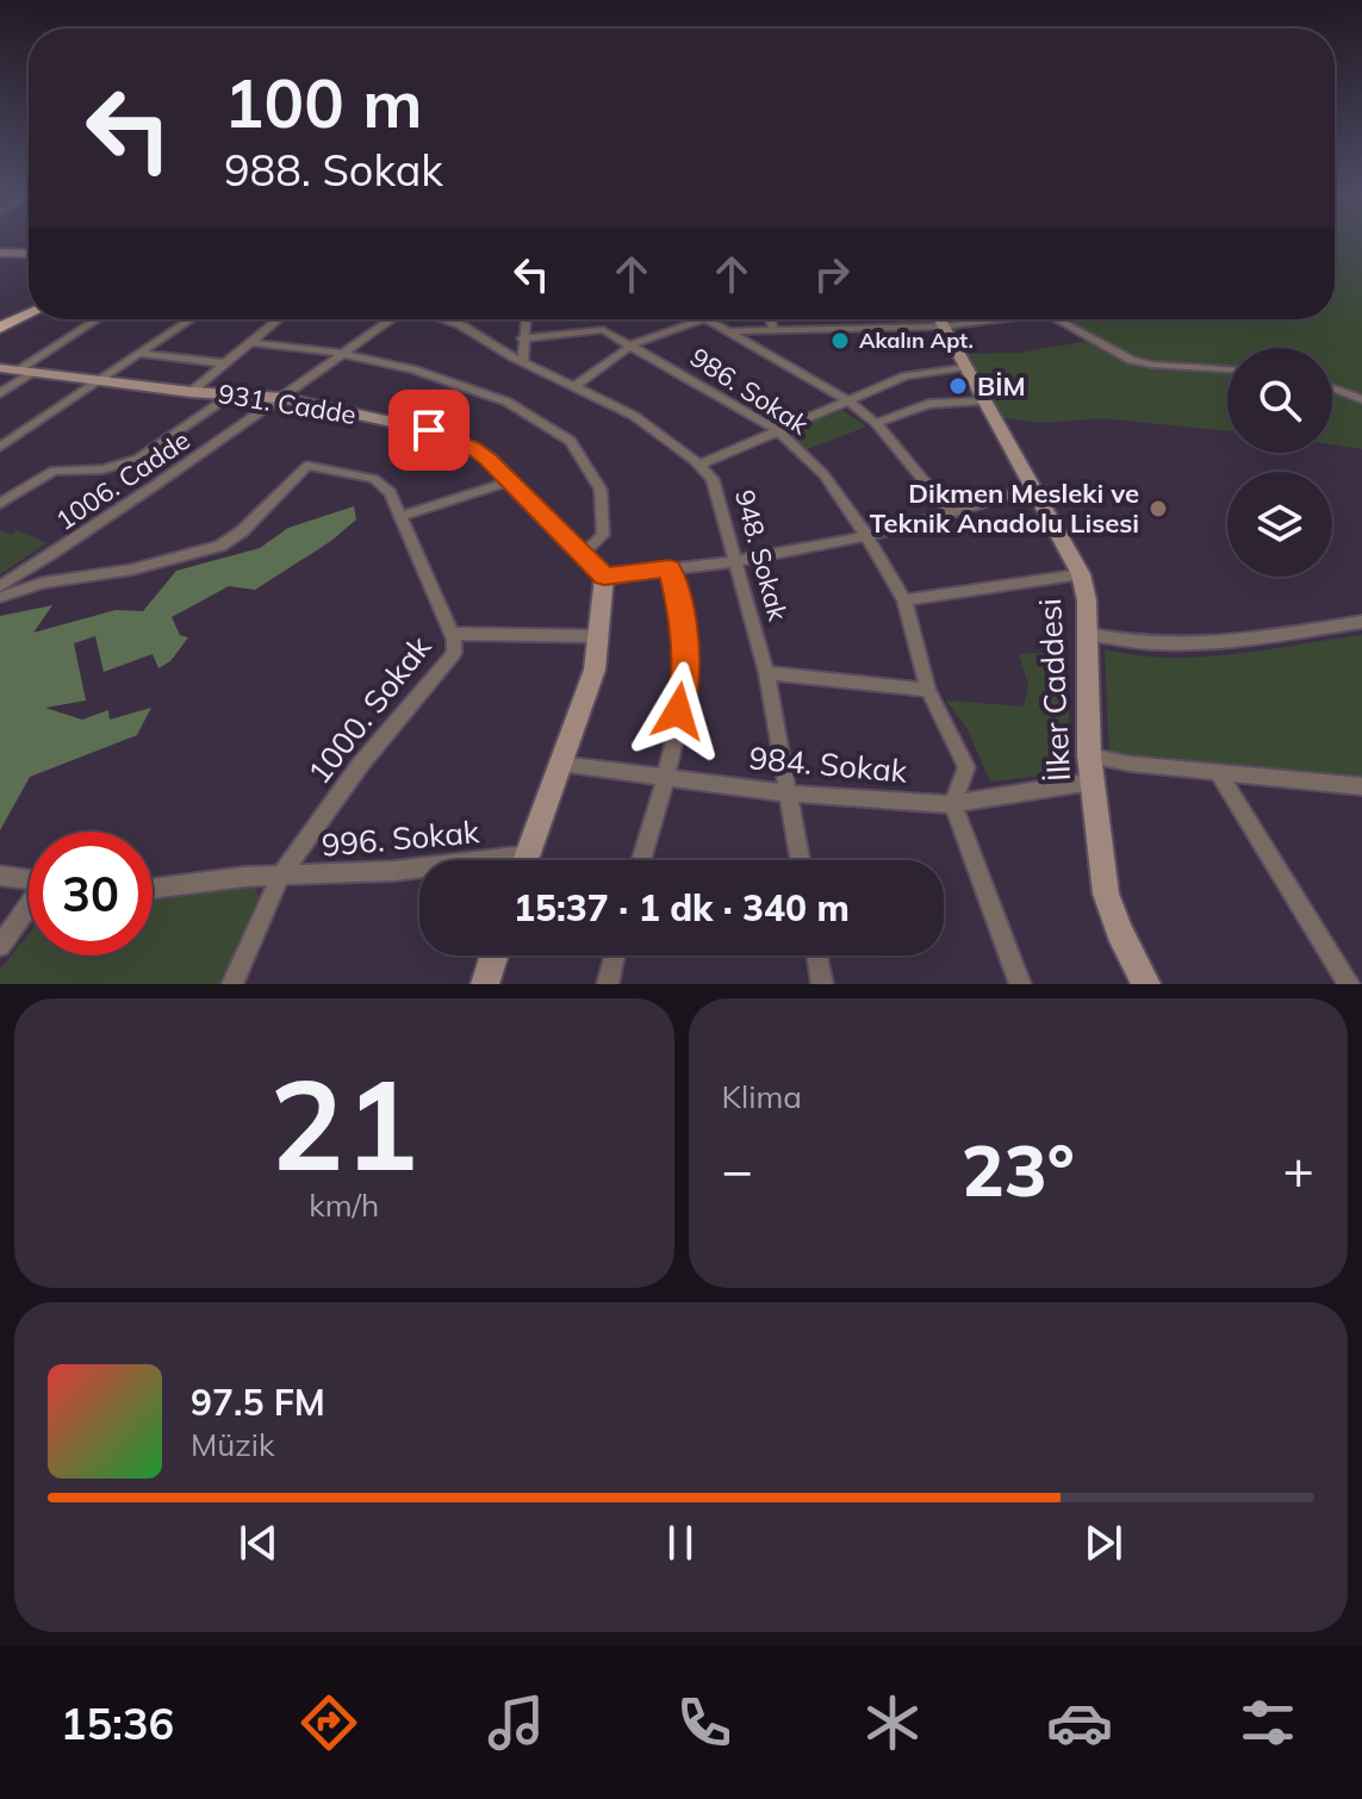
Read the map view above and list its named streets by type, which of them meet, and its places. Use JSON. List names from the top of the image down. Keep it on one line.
{"streets":{"main road":["931. Cadde","İlker Caddesi"],"street":["986. Sokak","1006. Cadde","948. Sokak","1000. Sokak","984. Sokak","996. Sokak"]},"crossings":[["986. Sokak","984. Sokak"],["931. Cadde","1006. Cadde"],["948. Sokak","984. Sokak"],["İlker Caddesi","984. Sokak"],["1000. Sokak","996. Sokak"]],"places":["Akalın Apt.","BİM","Dikmen Mesleki ve Teknik Anadolu Lisesi"],"page":{"turn":["100 m","988. Sokak"],"limit":"30","trip":"15:37 · 1 dk · 340 m","tile":[["21","km/h"],"Klima"],"heat":["−","23°","+"],"song":["97.5 FM","Müzik"],"tabs":"15:36"}}
